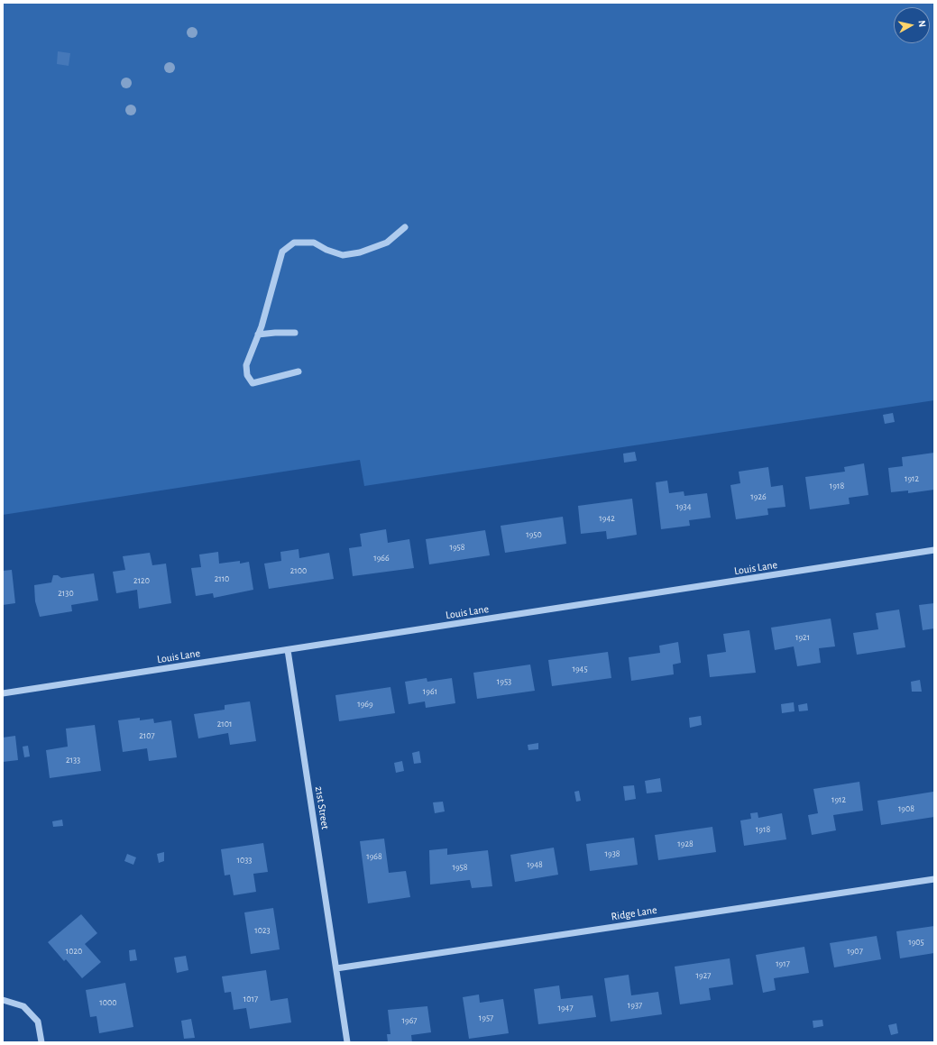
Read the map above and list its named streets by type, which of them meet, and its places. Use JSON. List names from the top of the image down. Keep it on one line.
{"streets":{"street":["Louis Lane","21st Street","Ridge Lane"]},"crossings":[["Louis Lane","21st Street"],["21st Street","Ridge Lane"]],"house_numbers":["1912","1918","1926","1934","1942","1950","1958","1966","2100","2110","2120","2130","1921","1945","1953","1961","1969","2101","2107","2133","1912","1908","1918","1928","1938","1968","1033","1948","1958","1023","1905","1020","1907","1917","1927","1017","1000","1937","1947","1957","1967"],"north":"right"}
